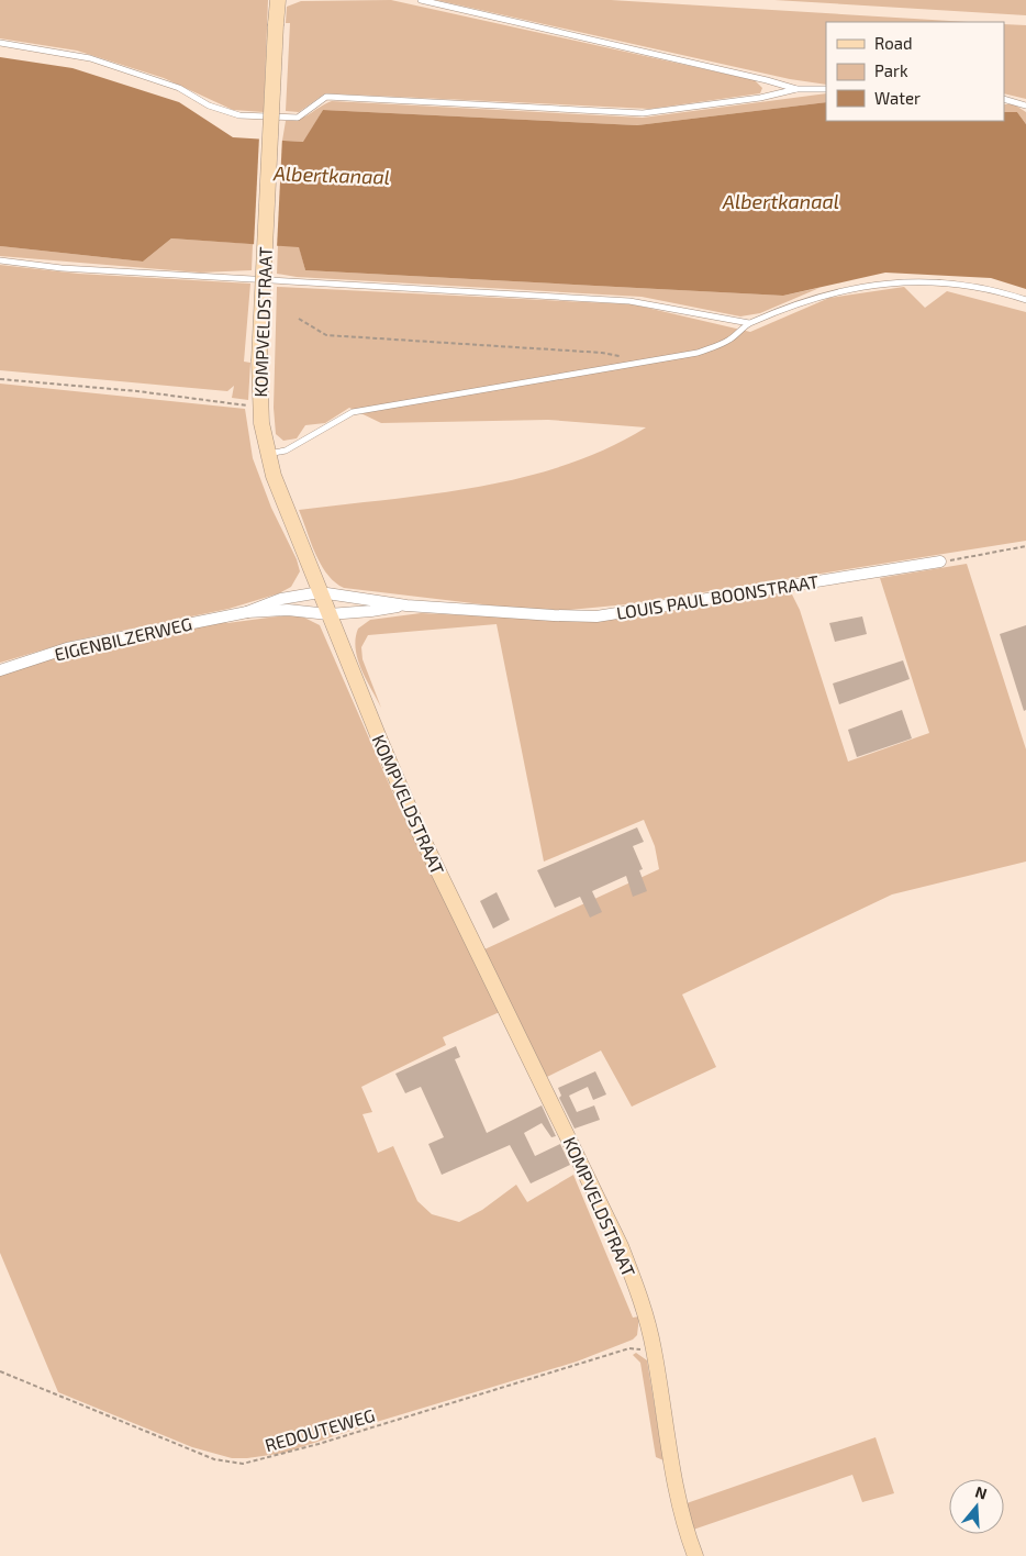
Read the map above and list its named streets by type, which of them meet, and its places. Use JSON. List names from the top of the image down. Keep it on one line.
{"streets":{"street":["KOMPVELDSTRAAT","LOUIS PAUL BOONSTRAAT","EIGENBILZERWEG"],"path":["REDOUTEWEG"]},"crossings":[["KOMPVELDSTRAAT","LOUIS PAUL BOONSTRAAT"],["KOMPVELDSTRAAT","EIGENBILZERWEG"],["KOMPVELDSTRAAT","REDOUTEWEG"],["LOUIS PAUL BOONSTRAAT","EIGENBILZERWEG"]],"water":["Albertkanaal"],"legend":["Road","Park","Water"],"north":"top"}
